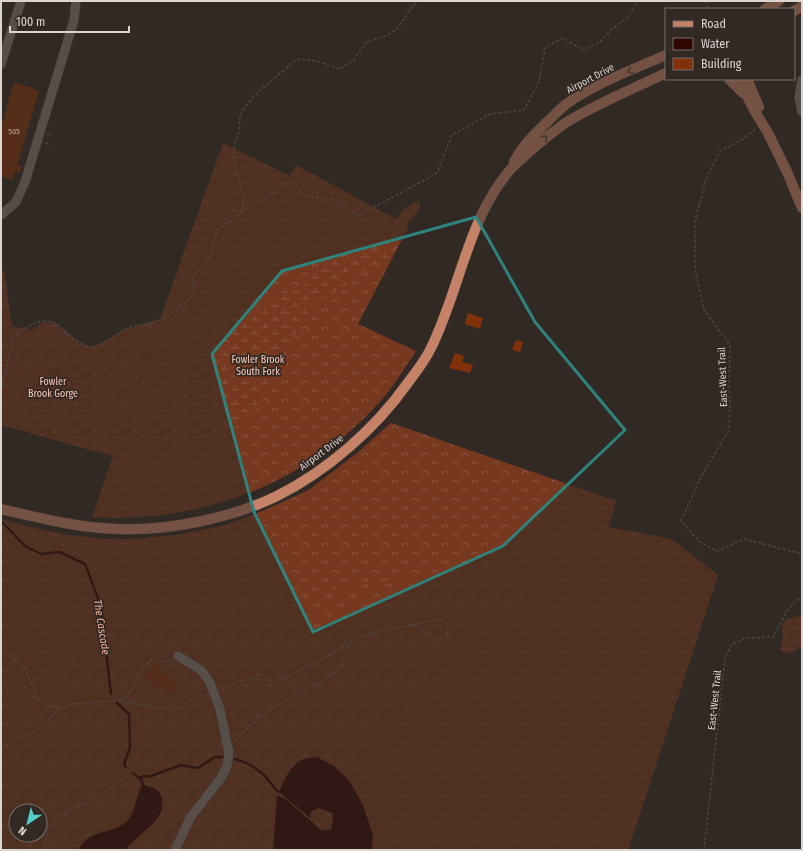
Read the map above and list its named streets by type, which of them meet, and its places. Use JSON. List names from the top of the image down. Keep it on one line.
{"streets":{"main road":["Airport Drive"],"path":["East-West Trail"]},"water":["The Cascade"],"parks":["Fowler Brook South Fork","Fowler Brook Gorge"],"house_numbers":["505"],"legend":["Road","Water","Building"],"scale_bar":"100 m","north":"bottom left"}
